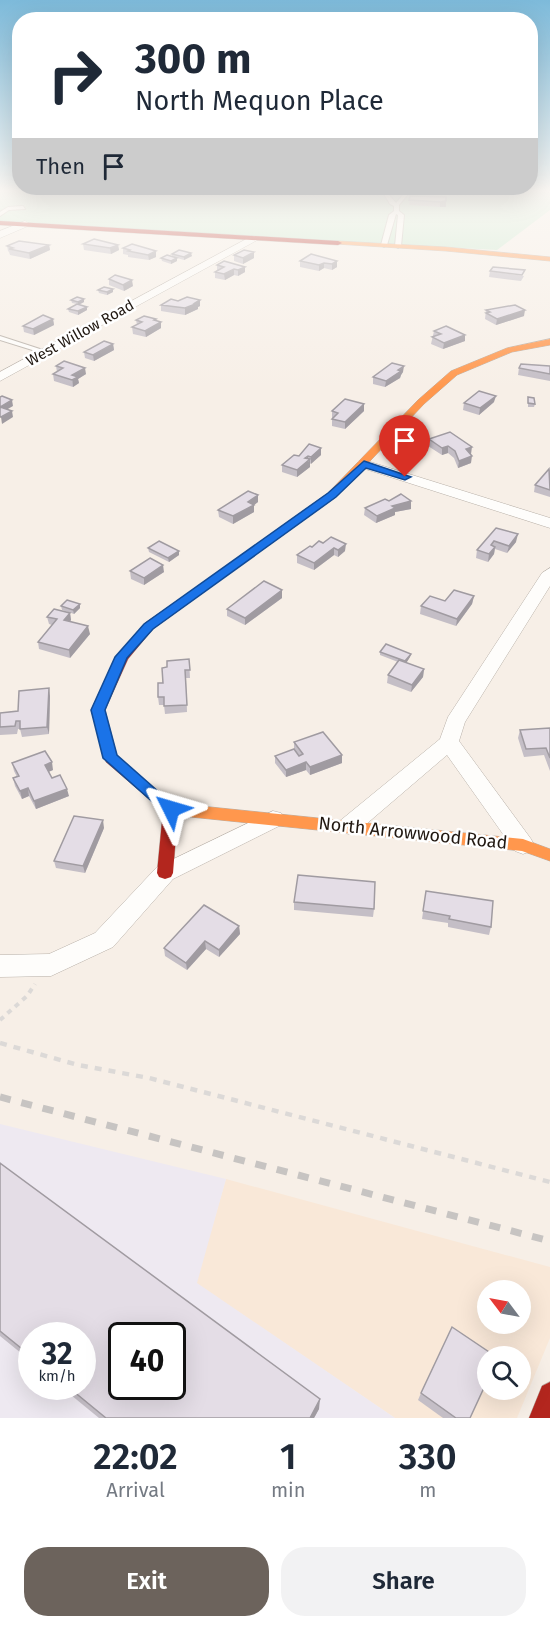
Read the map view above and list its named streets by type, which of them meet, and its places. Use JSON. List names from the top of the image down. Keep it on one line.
{"streets":{"street":["West Willow Road","North Arrowwood Road"]},"north":"top left","page":{"turn":["300 m","North Mequon Place"],"then":"Then","speed":"32 km/h","limit":"40","eta":["22:02","Arrival","1","min","330","m"],"buttons":["Exit","Share"]}}
